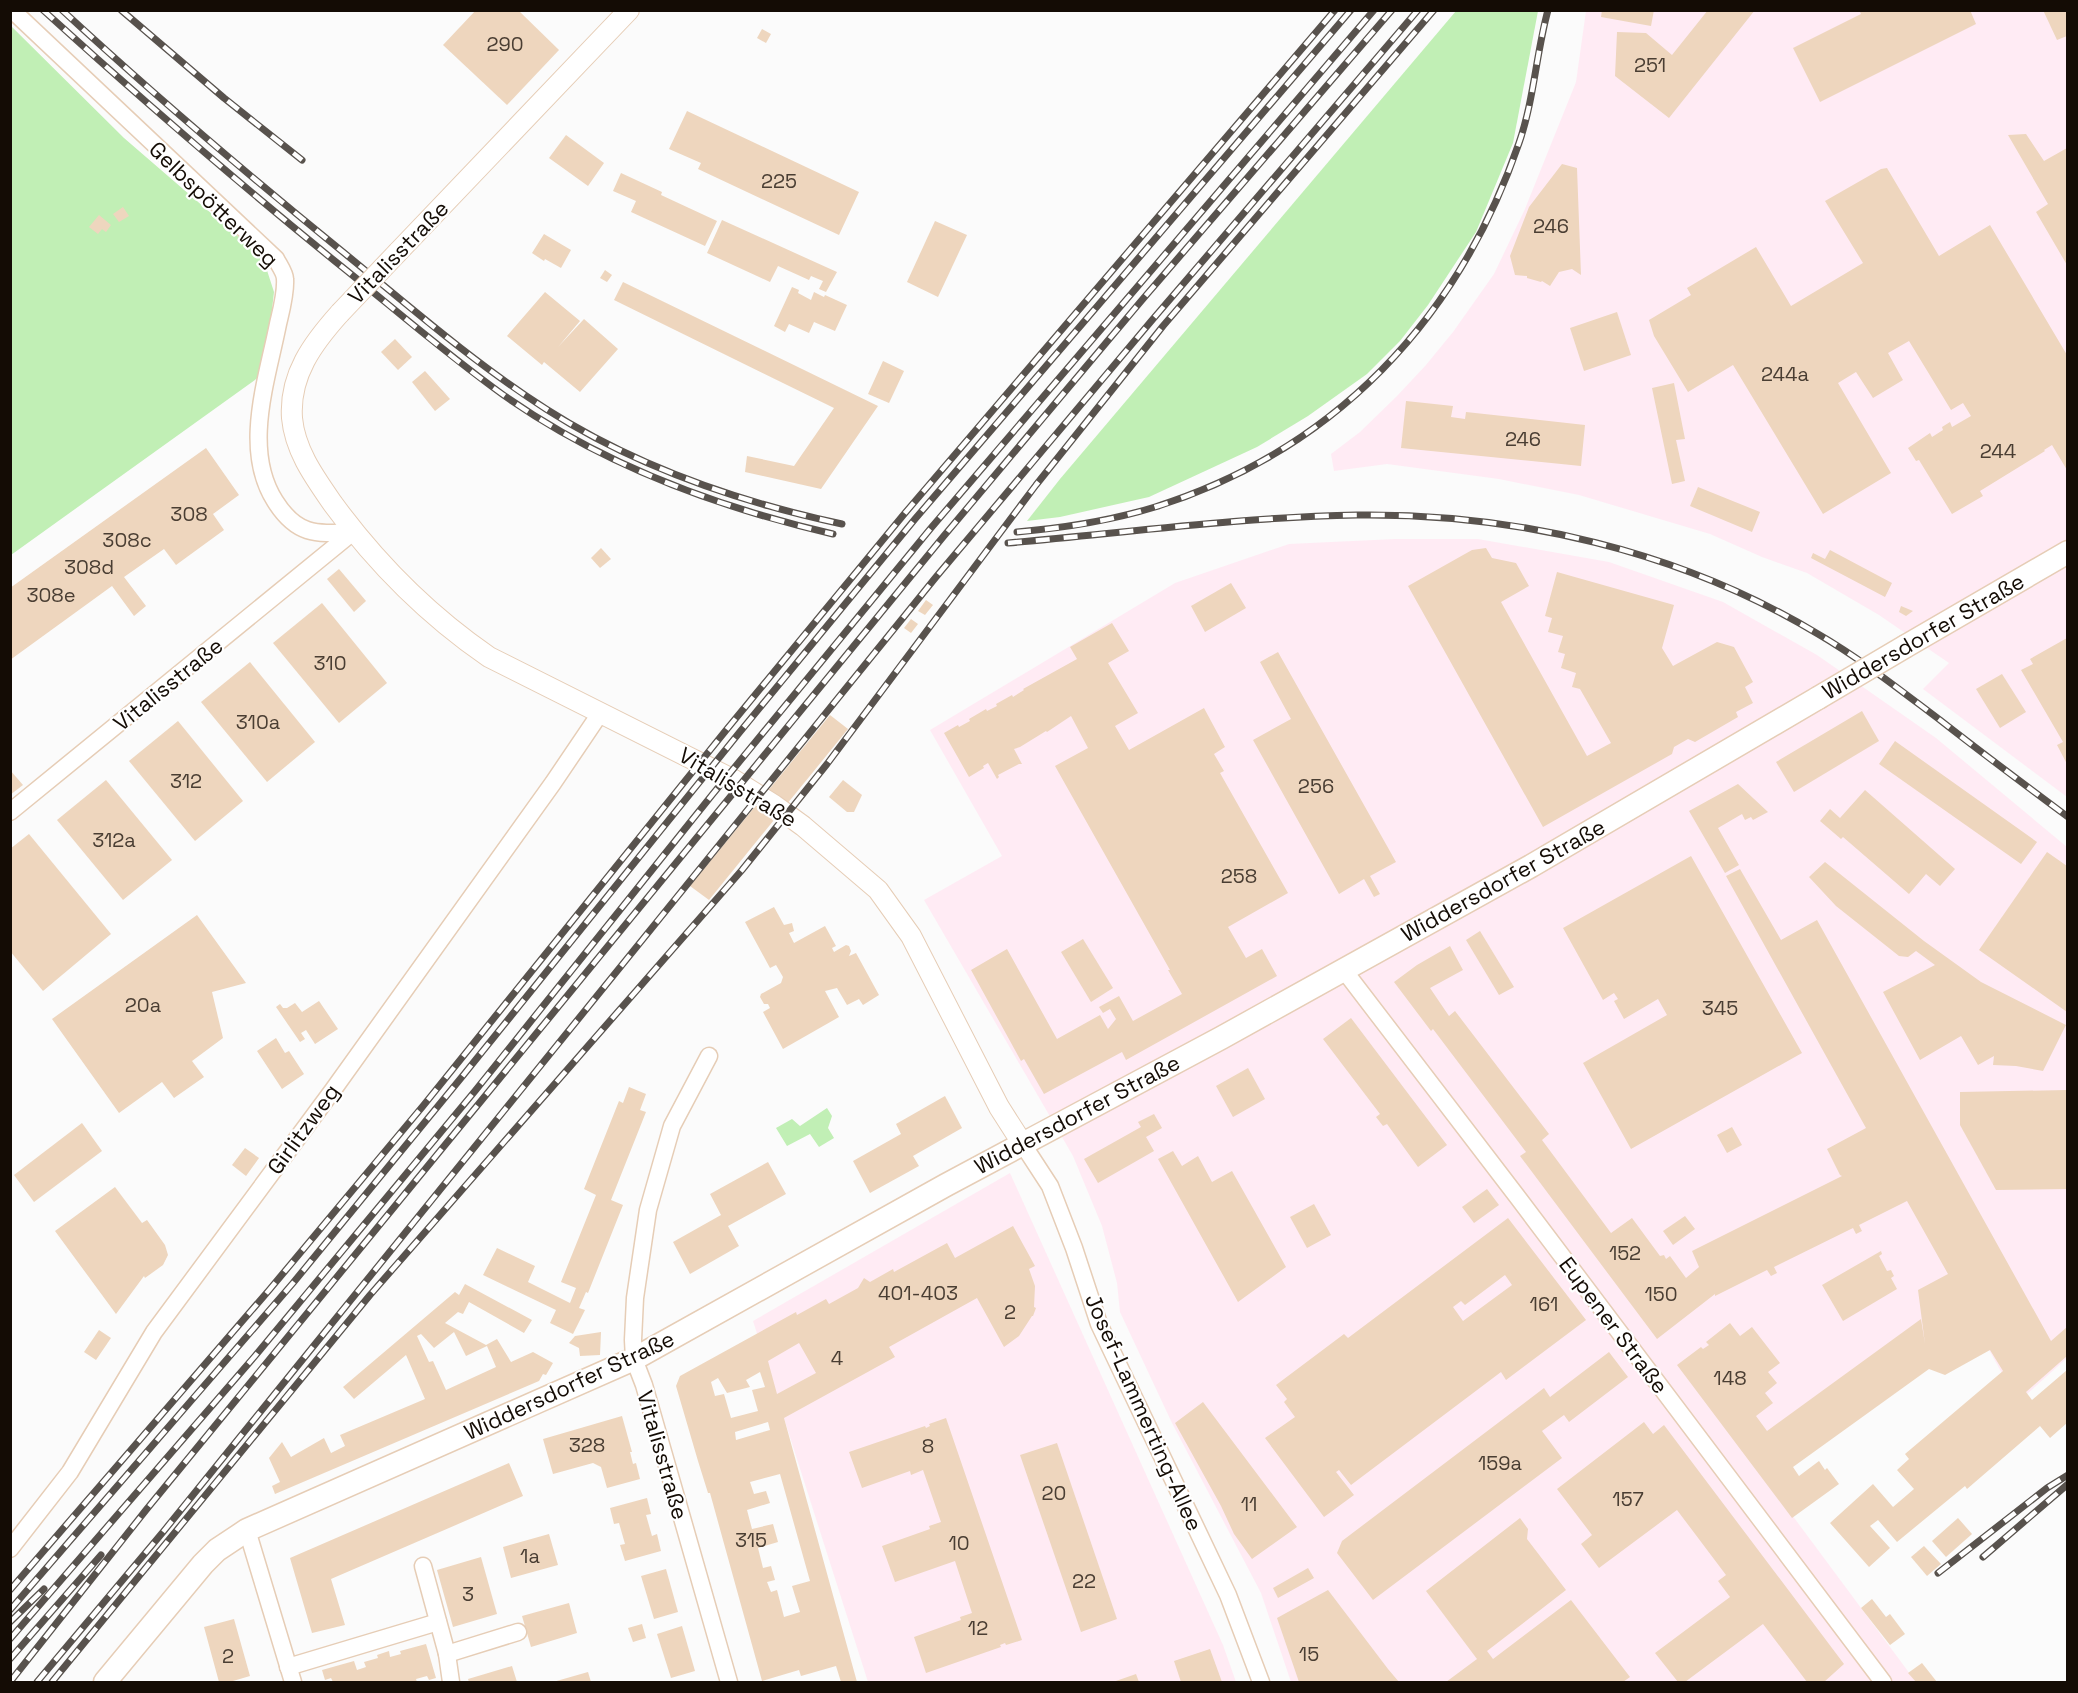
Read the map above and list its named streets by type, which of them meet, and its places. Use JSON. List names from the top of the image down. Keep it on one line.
{"streets":{"main road":["Widdersdorfer Straße"],"street":["Gelbspötterweg","Vitalisstraße","Girlitzweg","Eupener Straße","Josef-Lammerting-Allee"]},"crossings":[["Gelbspötterweg","Vitalisstraße"],["Vitalisstraße","Widdersdorfer Straße"],["Vitalisstraße","Girlitzweg"],["Vitalisstraße","Josef-Lammerting-Allee"],["Widdersdorfer Straße","Eupener Straße"],["Widdersdorfer Straße","Josef-Lammerting-Allee"]],"house_numbers":["290","251","225","246","244a","246","244","308","308c","308d","308e","310","310a","312","256","312a","258","20a","345","152","401-403","150","161","2","4","148","328","8","159a","20","157","11","315","10","1a","22","3","12","15","2"]}
